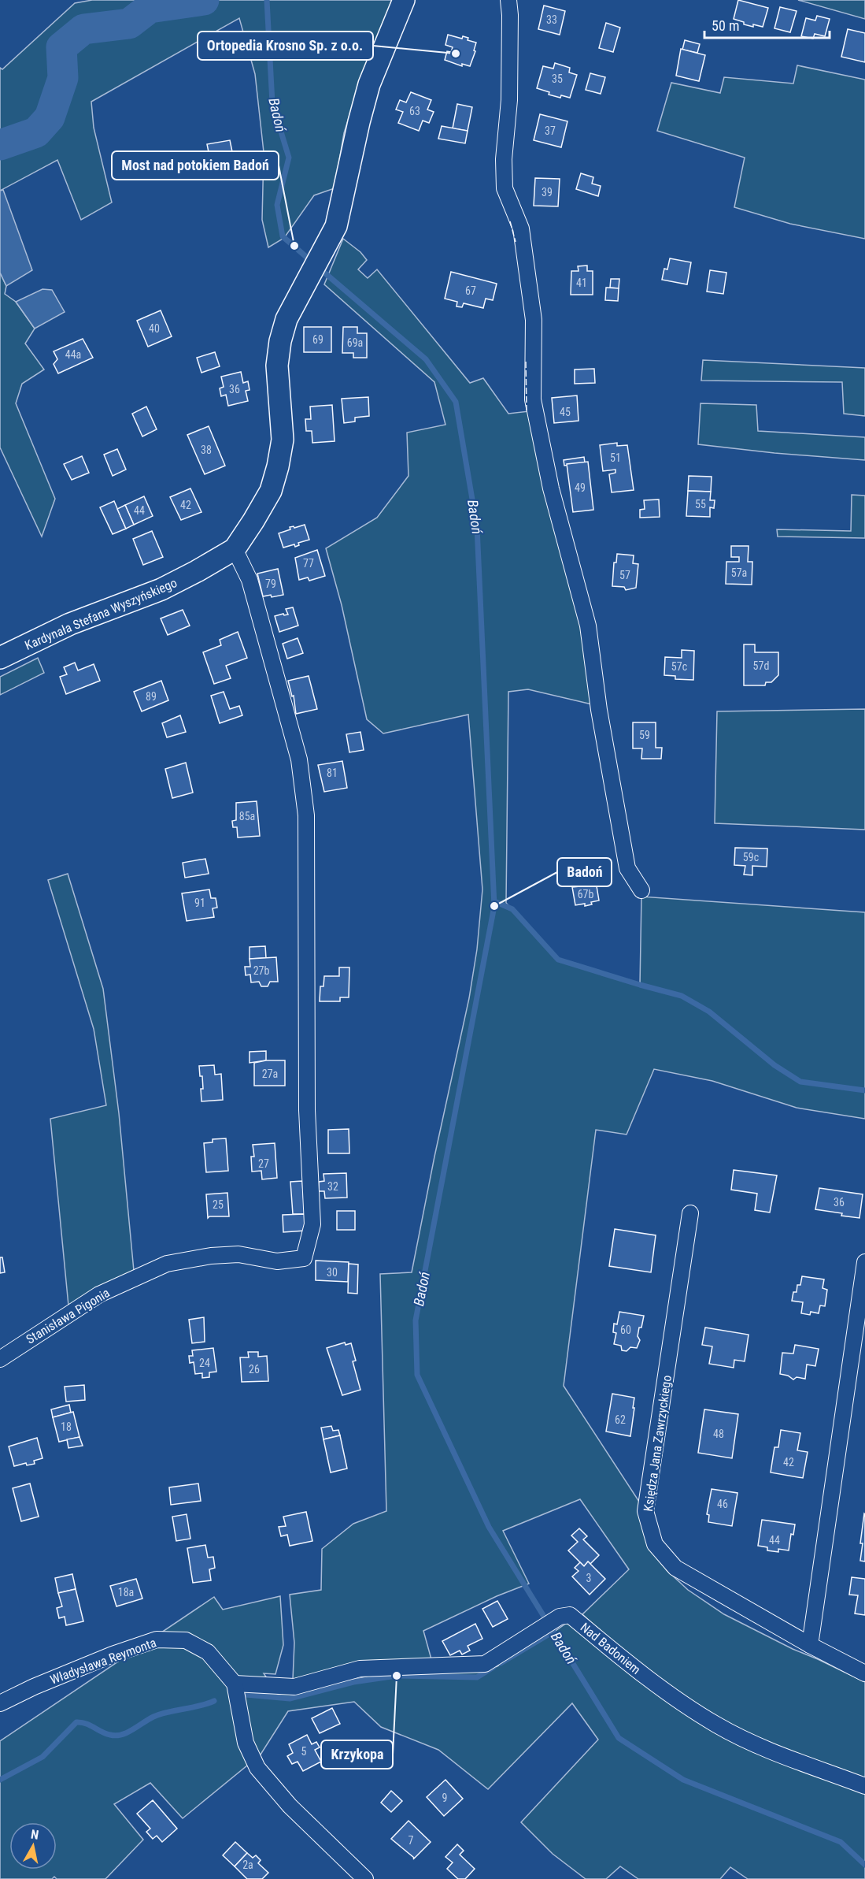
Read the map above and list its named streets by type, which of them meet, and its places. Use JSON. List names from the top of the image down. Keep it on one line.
{"streets":{"street":["Kardynała Stefana Wyszyńskiego","Stanisława Pigonia","Księdza Jana Zawrzyckiego","Nad Badoniem","Władysława Reymonta"]},"crossings":[["Kardynała Stefana Wyszyńskiego","Stanisława Pigonia"],["Nad Badoniem","Władysława Reymonta"]],"water":["Badoń"],"places":["Ortopedia Krosno Sp. z o.o.","Most nad potokiem Badoń","Badoń","Krzykopa"],"house_numbers":["33","35","63","37","39","41","67","40","69","69a","44a","36","45","38","51","49","55","42","44","77","57a","57","79","57d","57c","89","59","81","85a","59c","67b","91","27b","27a","27","32","36","25","30","60","24","26","62","18","48","42","46","44","3","18a","5","9","7","2a"],"scale_bar":"50 m","north":"top"}
